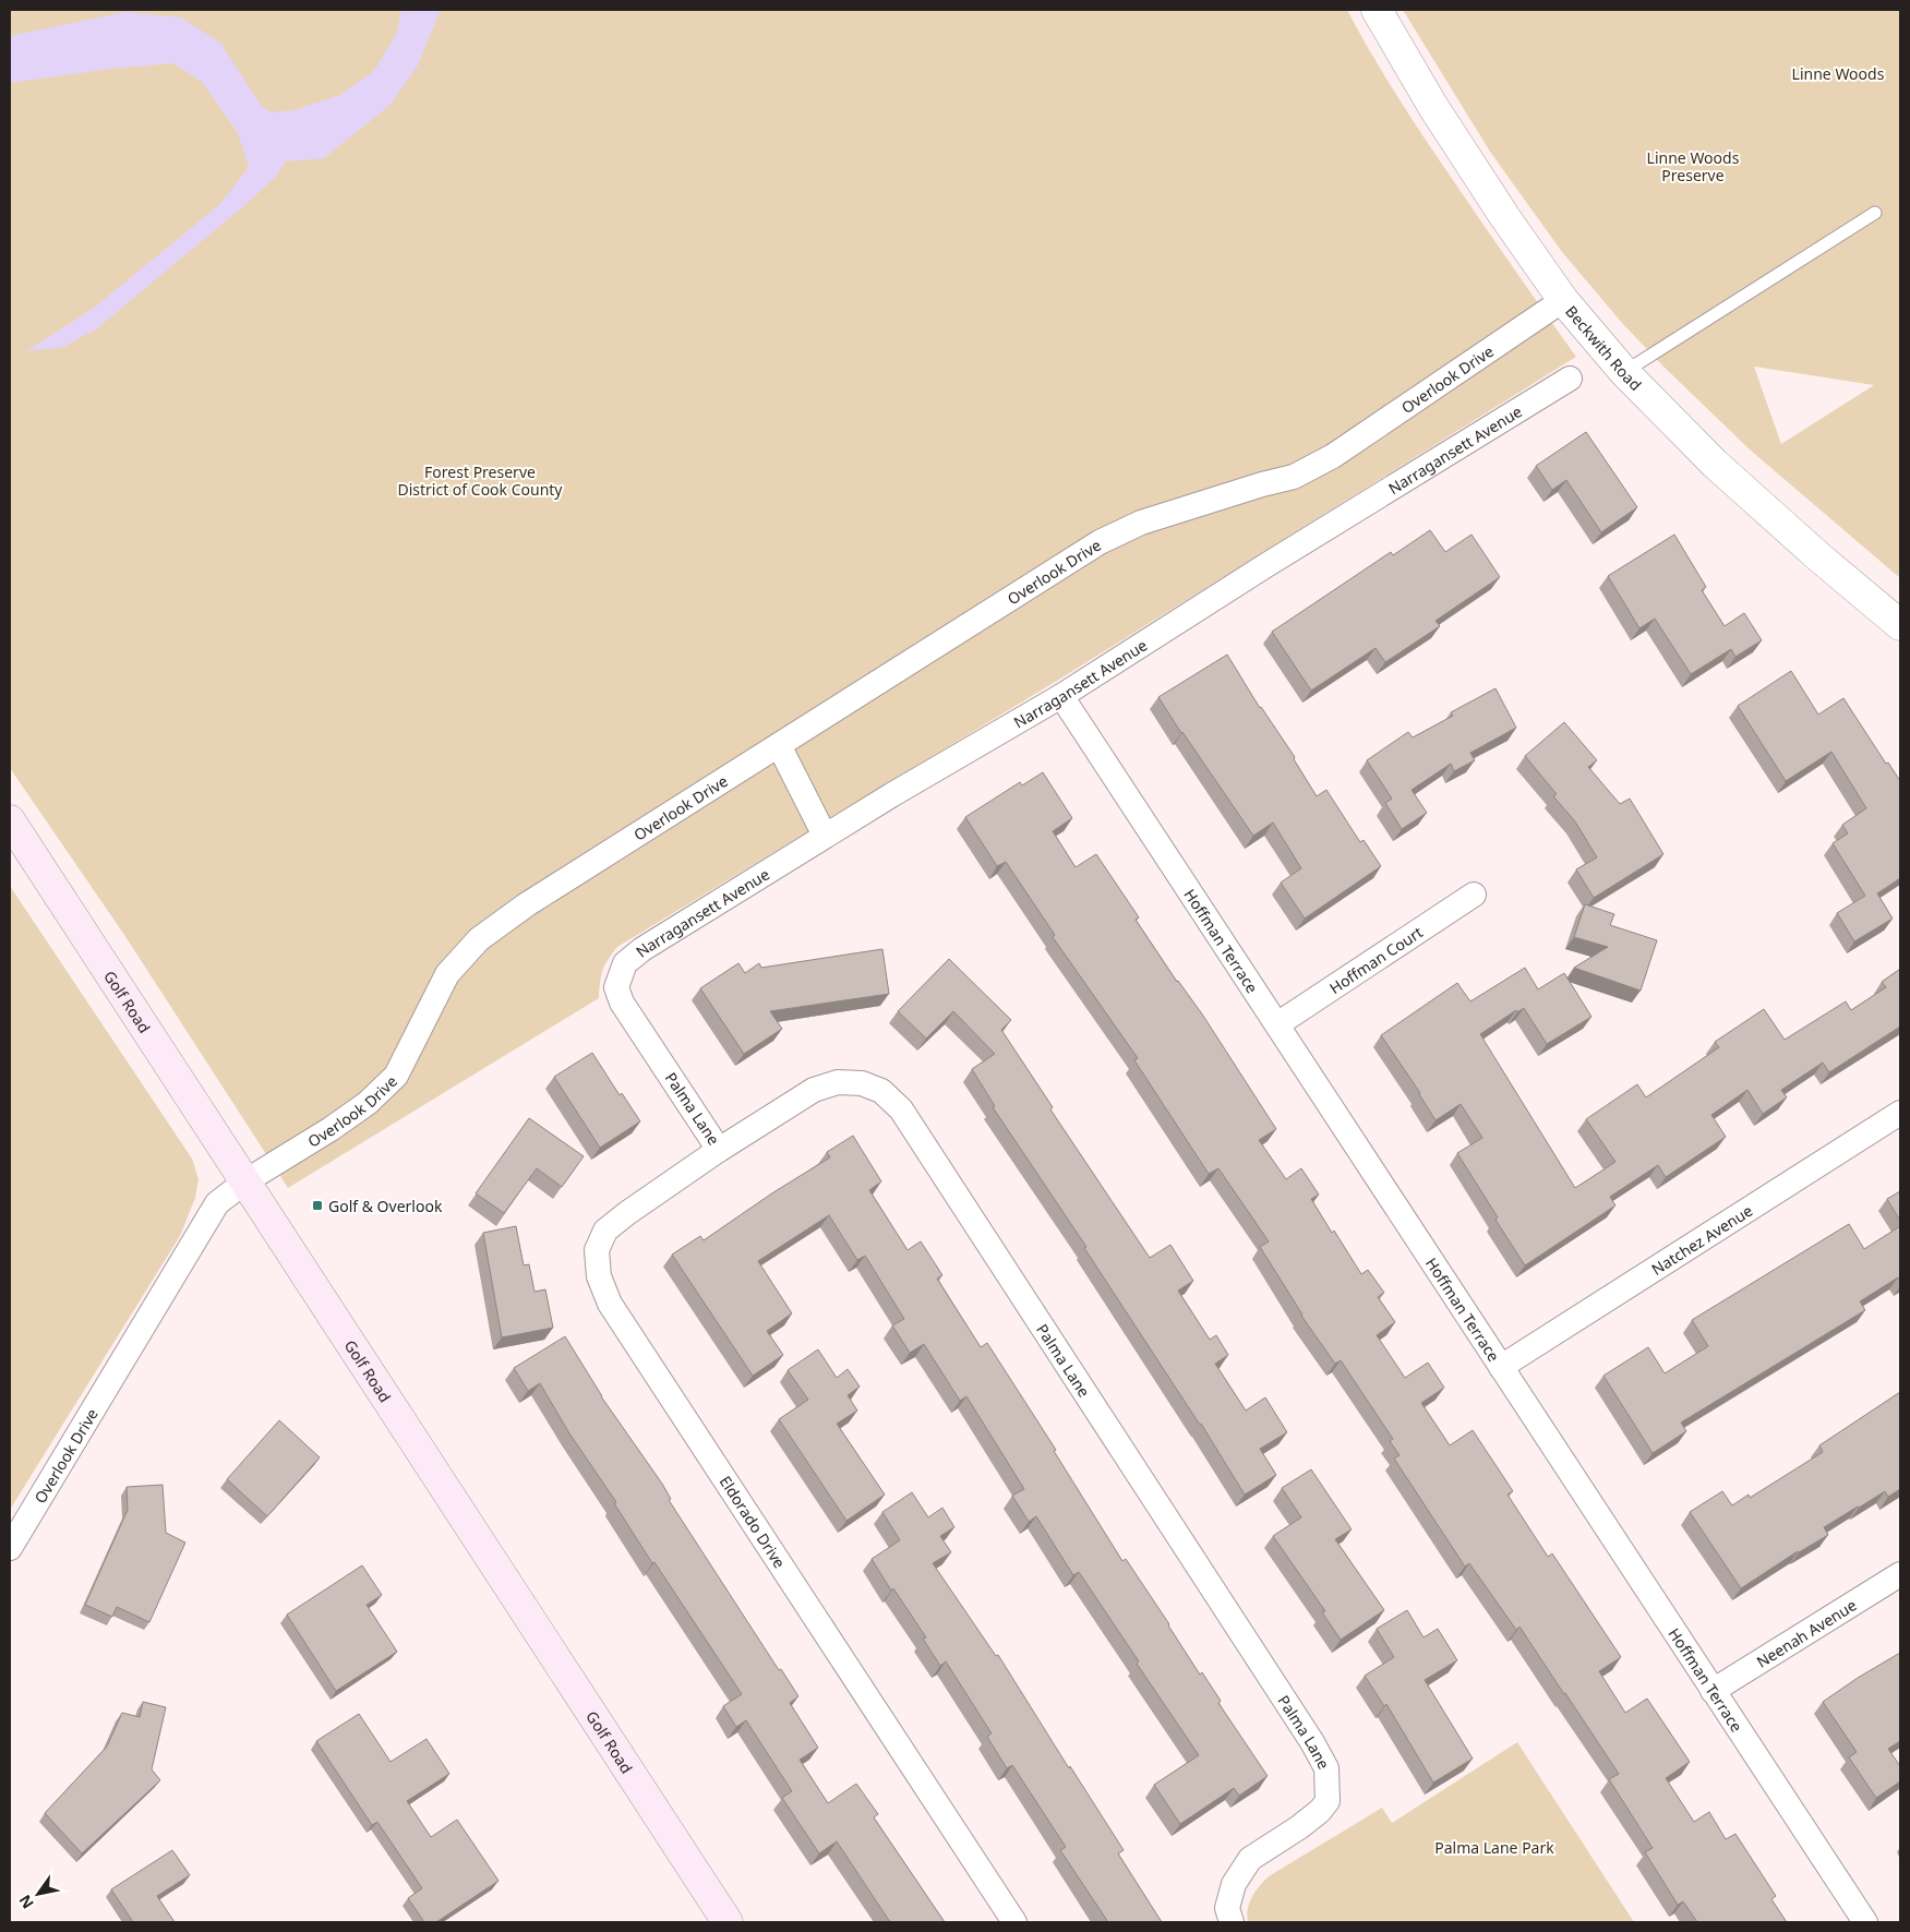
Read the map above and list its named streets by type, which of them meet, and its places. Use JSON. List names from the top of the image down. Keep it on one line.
{"streets":{"main road":["Golf Road"],"street":["Beckwith Road","Overlook Drive","Narragansett Avenue","Hoffman Terrace","Hoffman Court","Palma Lane","Natchez Avenue","Eldorado Drive","Neenah Avenue"]},"crossings":[["Beckwith Road","Overlook Drive"],["Overlook Drive","Golf Road"],["Narragansett Avenue","Hoffman Terrace"],["Narragansett Avenue","Palma Lane"],["Hoffman Terrace","Hoffman Court"],["Hoffman Terrace","Natchez Avenue"],["Hoffman Terrace","Neenah Avenue"],["Palma Lane","Eldorado Drive"]],"parks":["Linne Woods","Linne Woods Preserve","Forest Preserve District of Cook County","Palma Lane Park"],"places":{"transit":["Golf & Overlook"]},"north":"bottom left"}
